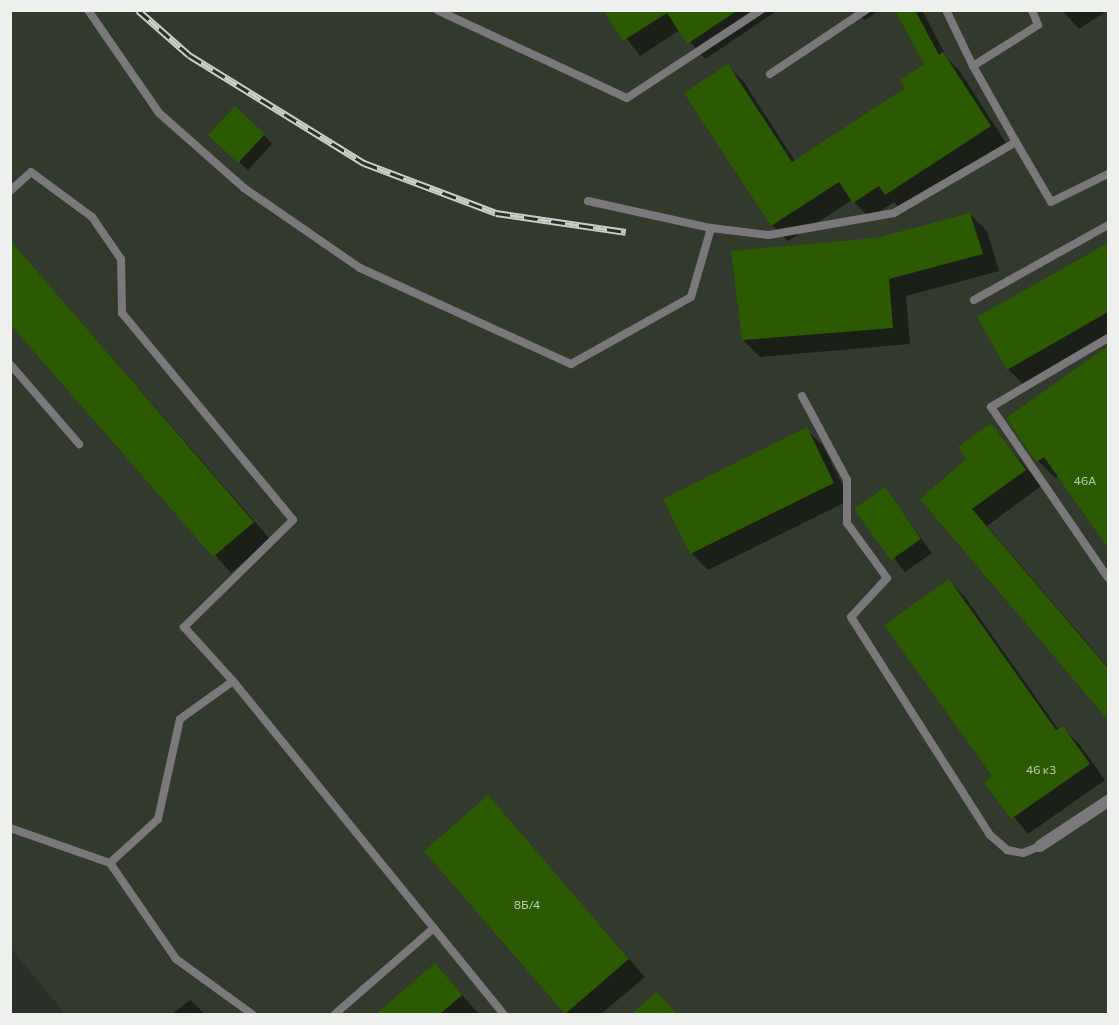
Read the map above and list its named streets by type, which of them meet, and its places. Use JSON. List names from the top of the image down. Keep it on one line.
{"house_numbers":["46А","46 к3","8Б/4"]}
